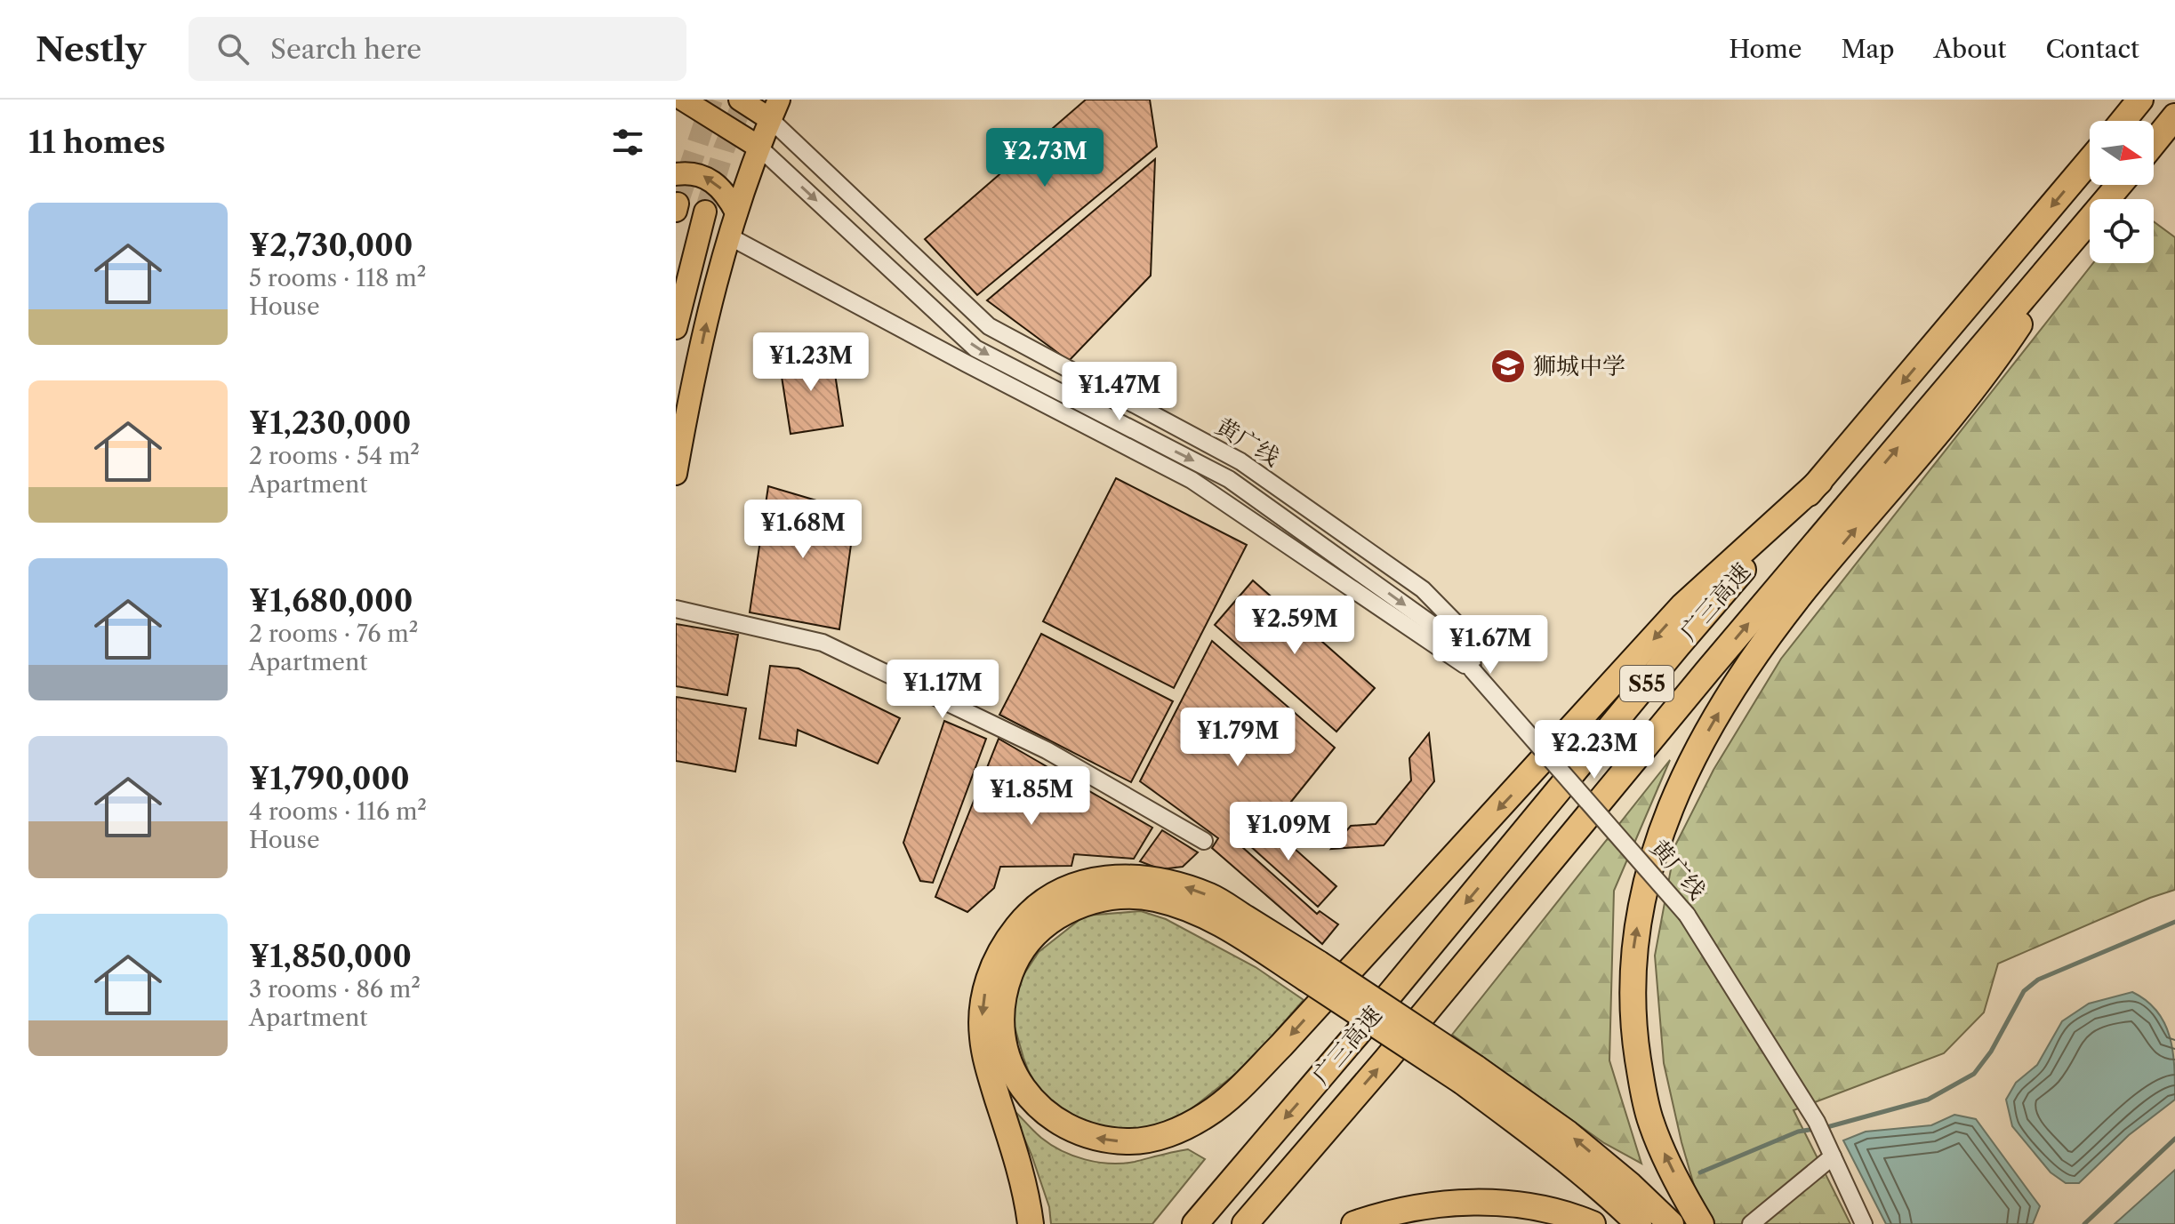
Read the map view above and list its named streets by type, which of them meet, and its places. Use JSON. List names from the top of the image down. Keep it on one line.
{"streets":{"highway":["广三高速","S55"],"street":["黄广线"]},"places":{"school or university":["狮城中学"]},"north":"right","page":{"header":"Nestly","search":"Search here","nav":["Home","Map","About","Contact"],"heading":"11 homes","price":["¥2.73M","¥1.23M","¥1.47M","¥1.68M","¥2.59M","¥1.67M","¥1.17M","¥1.79M","¥2.23M","¥1.85M","¥1.09M"],"list":[{"name":"¥2,730,000","note":"5 rooms · 118 m² · House"},{"name":"¥1,230,000","note":"2 rooms · 54 m² · Apartment"},{"name":"¥1,680,000","note":"2 rooms · 76 m² · Apartment"},{"name":"¥1,790,000","note":"4 rooms · 116 m² · House"},{"name":"¥1,850,000","note":"3 rooms · 86 m² · Apartment"}]}}
